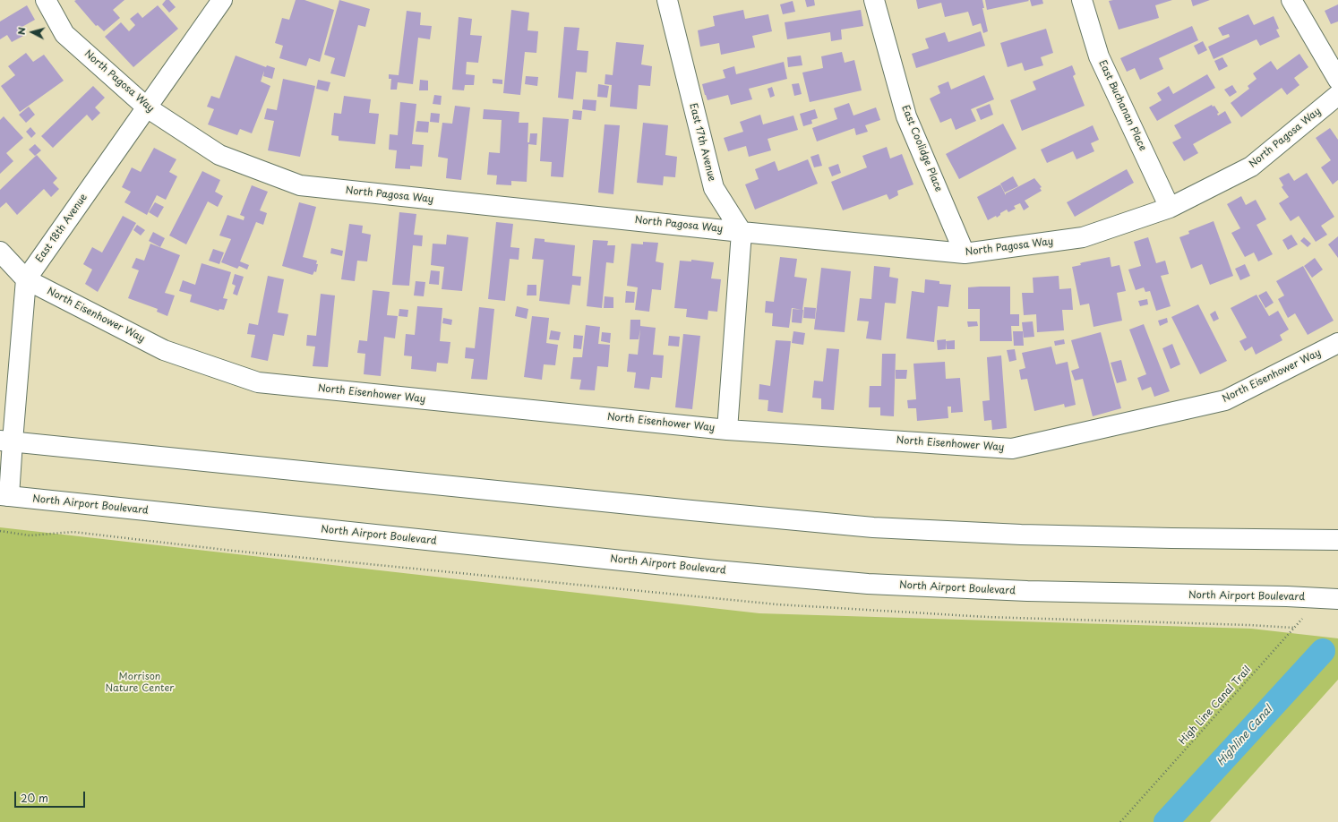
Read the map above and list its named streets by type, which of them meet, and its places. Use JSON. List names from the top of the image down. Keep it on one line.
{"streets":{"street":["North Pagosa Way","East Buchanan Place","East 17th Avenue","East Coolidge Place","East 18th Avenue","North Eisenhower Way","North Airport Boulevard"],"path":["High Line Canal Trail"]},"crossings":[["North Pagosa Way","East Buchanan Place"],["North Pagosa Way","East 17th Avenue"],["North Pagosa Way","East Coolidge Place"],["North Pagosa Way","East 18th Avenue"],["East 18th Avenue","North Eisenhower Way"],["North Airport Boulevard","High Line Canal Trail"]],"water":["Highline Canal"],"parks":["Morrison Nature Center"],"scale_bar":"20 m","north":"left"}
